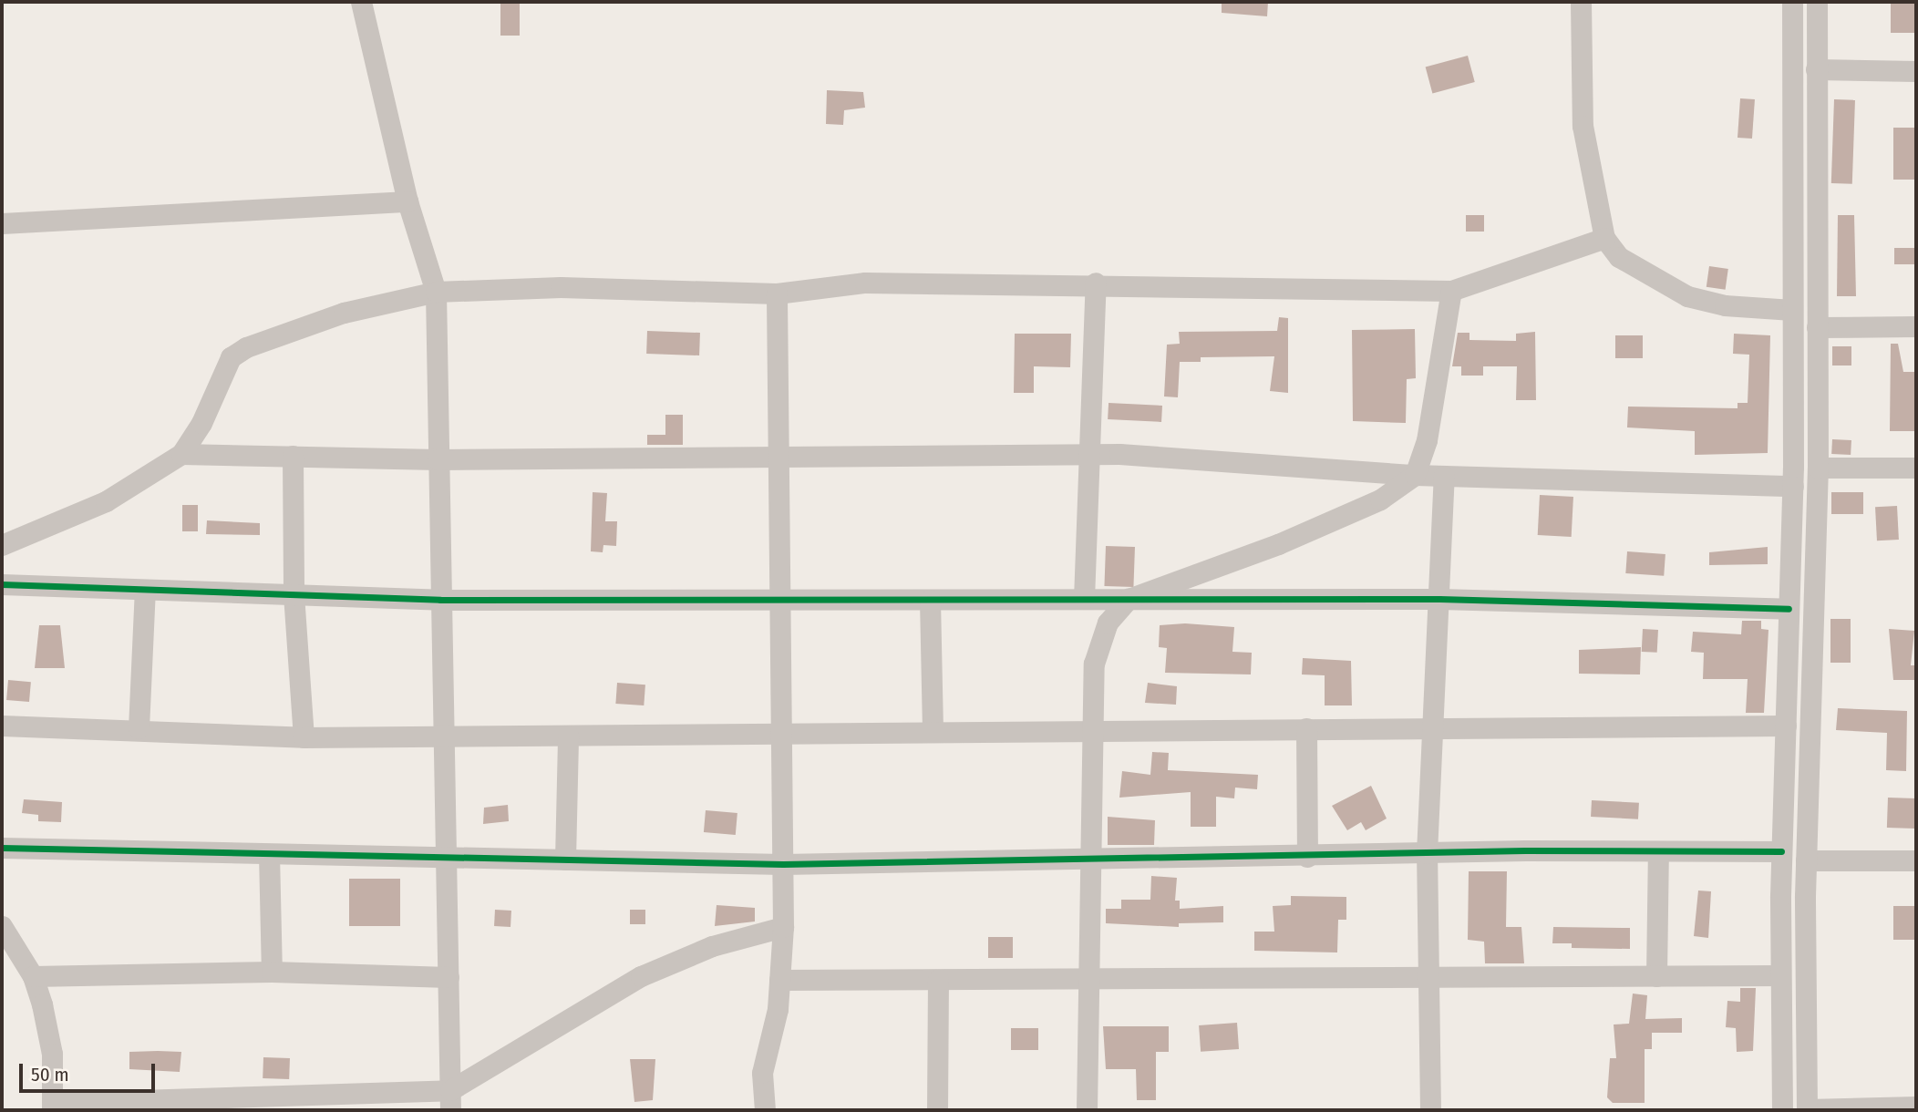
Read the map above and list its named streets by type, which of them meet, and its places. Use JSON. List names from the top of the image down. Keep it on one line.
{"scale_bar":"50 m"}
